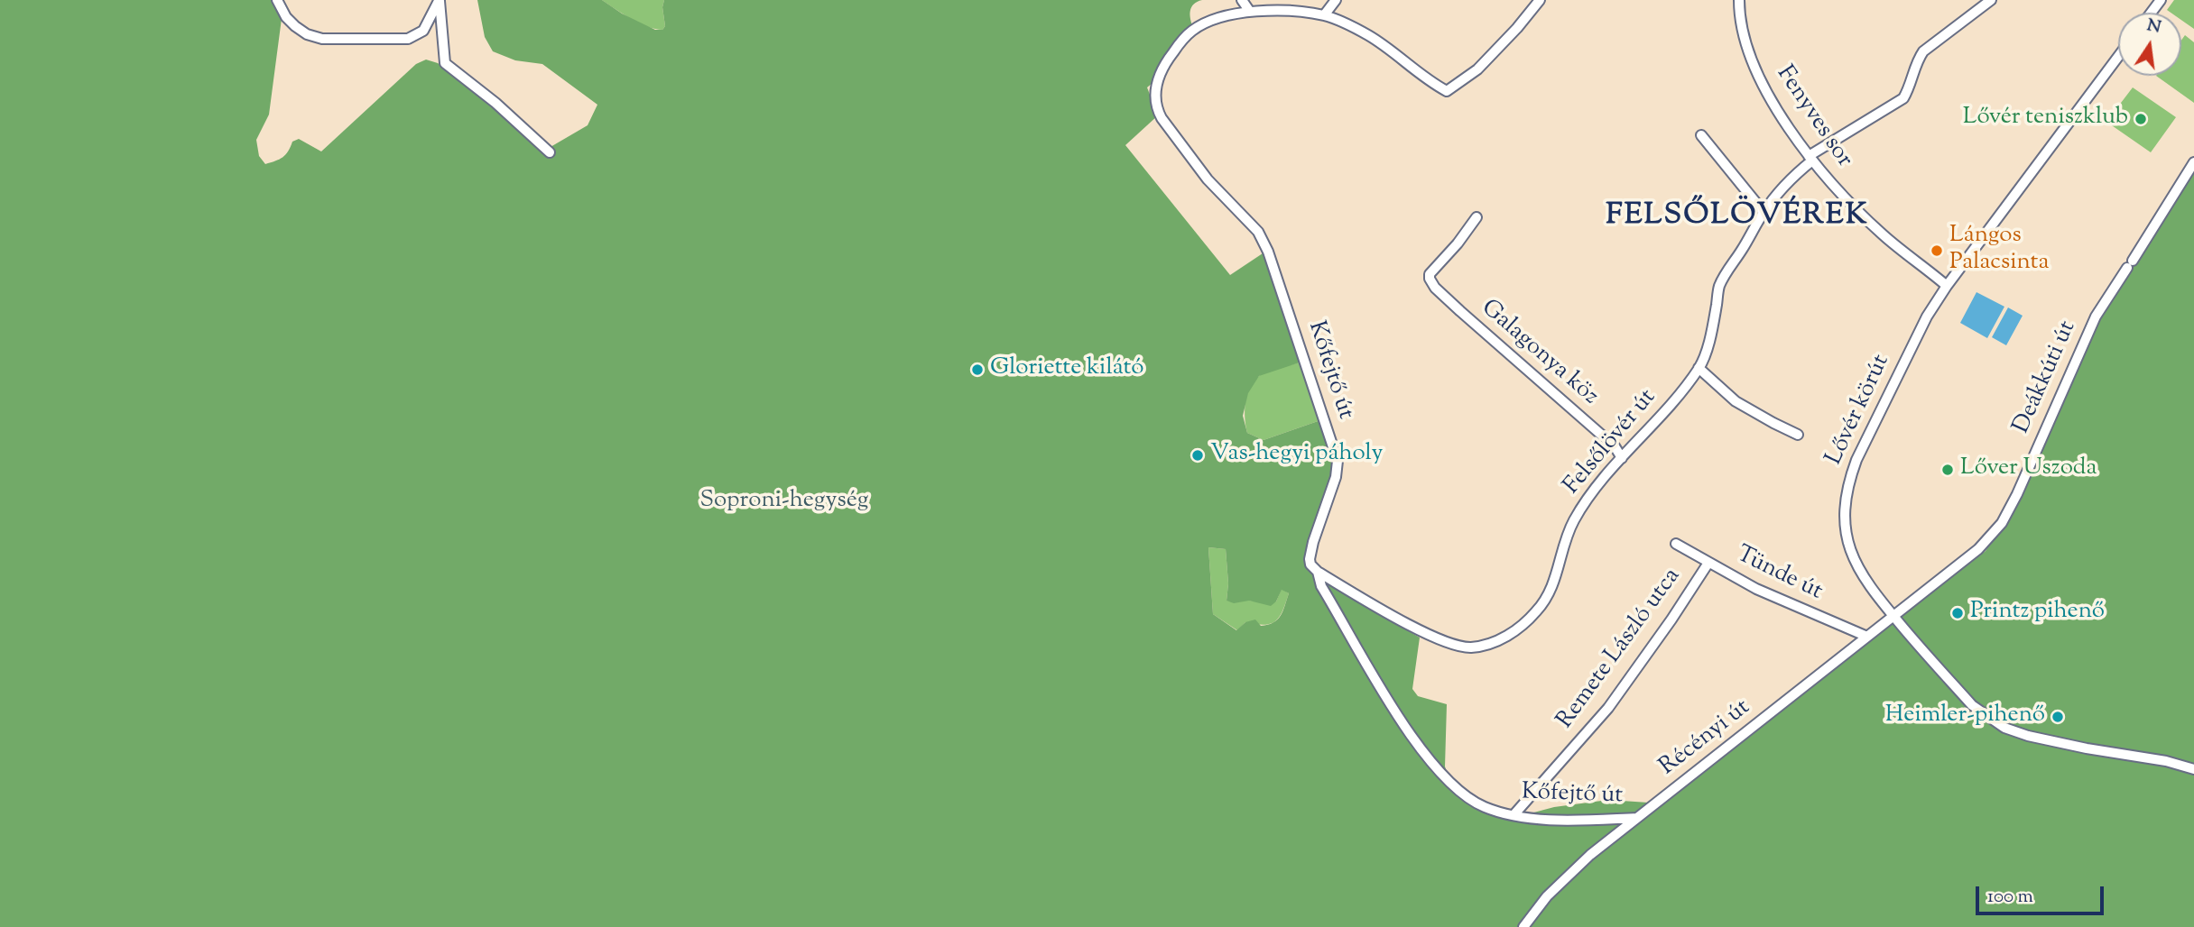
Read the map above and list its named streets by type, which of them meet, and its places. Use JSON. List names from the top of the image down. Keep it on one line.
{"streets":{"street":["Fenyves sor","Galagonya köz","Kőfejtő út","Deákkúti út","Lővér körút","Felsőlövér út","Tünde út","Remete László utca","Récényi út"]},"crossings":[["Fenyves sor","Lővér körút"],["Fenyves sor","Felsőlövér út"],["Galagonya köz","Felsőlövér út"],["Kőfejtő út","Felsőlövér út"],["Kőfejtő út","Remete László utca"],["Kőfejtő út","Récényi út"],["Deákkúti út","Lővér körút"],["Deákkúti út","Récényi út"],["Lővér körút","Récényi út"],["Tünde út","Remete László utca"],["Tünde út","Récényi út"]],"districts":["FELSŐLÖVÉREK"],"parks":["Soproni-hegység"],"places":["Lővér teniszklub","Lángos Palacsinta","Gloriette kilátó","Vas-hegyi páholy","Lőver Uszoda","Printz pihenő","Heimler-pihenő"],"scale_bar":"100 m","north":"top"}
